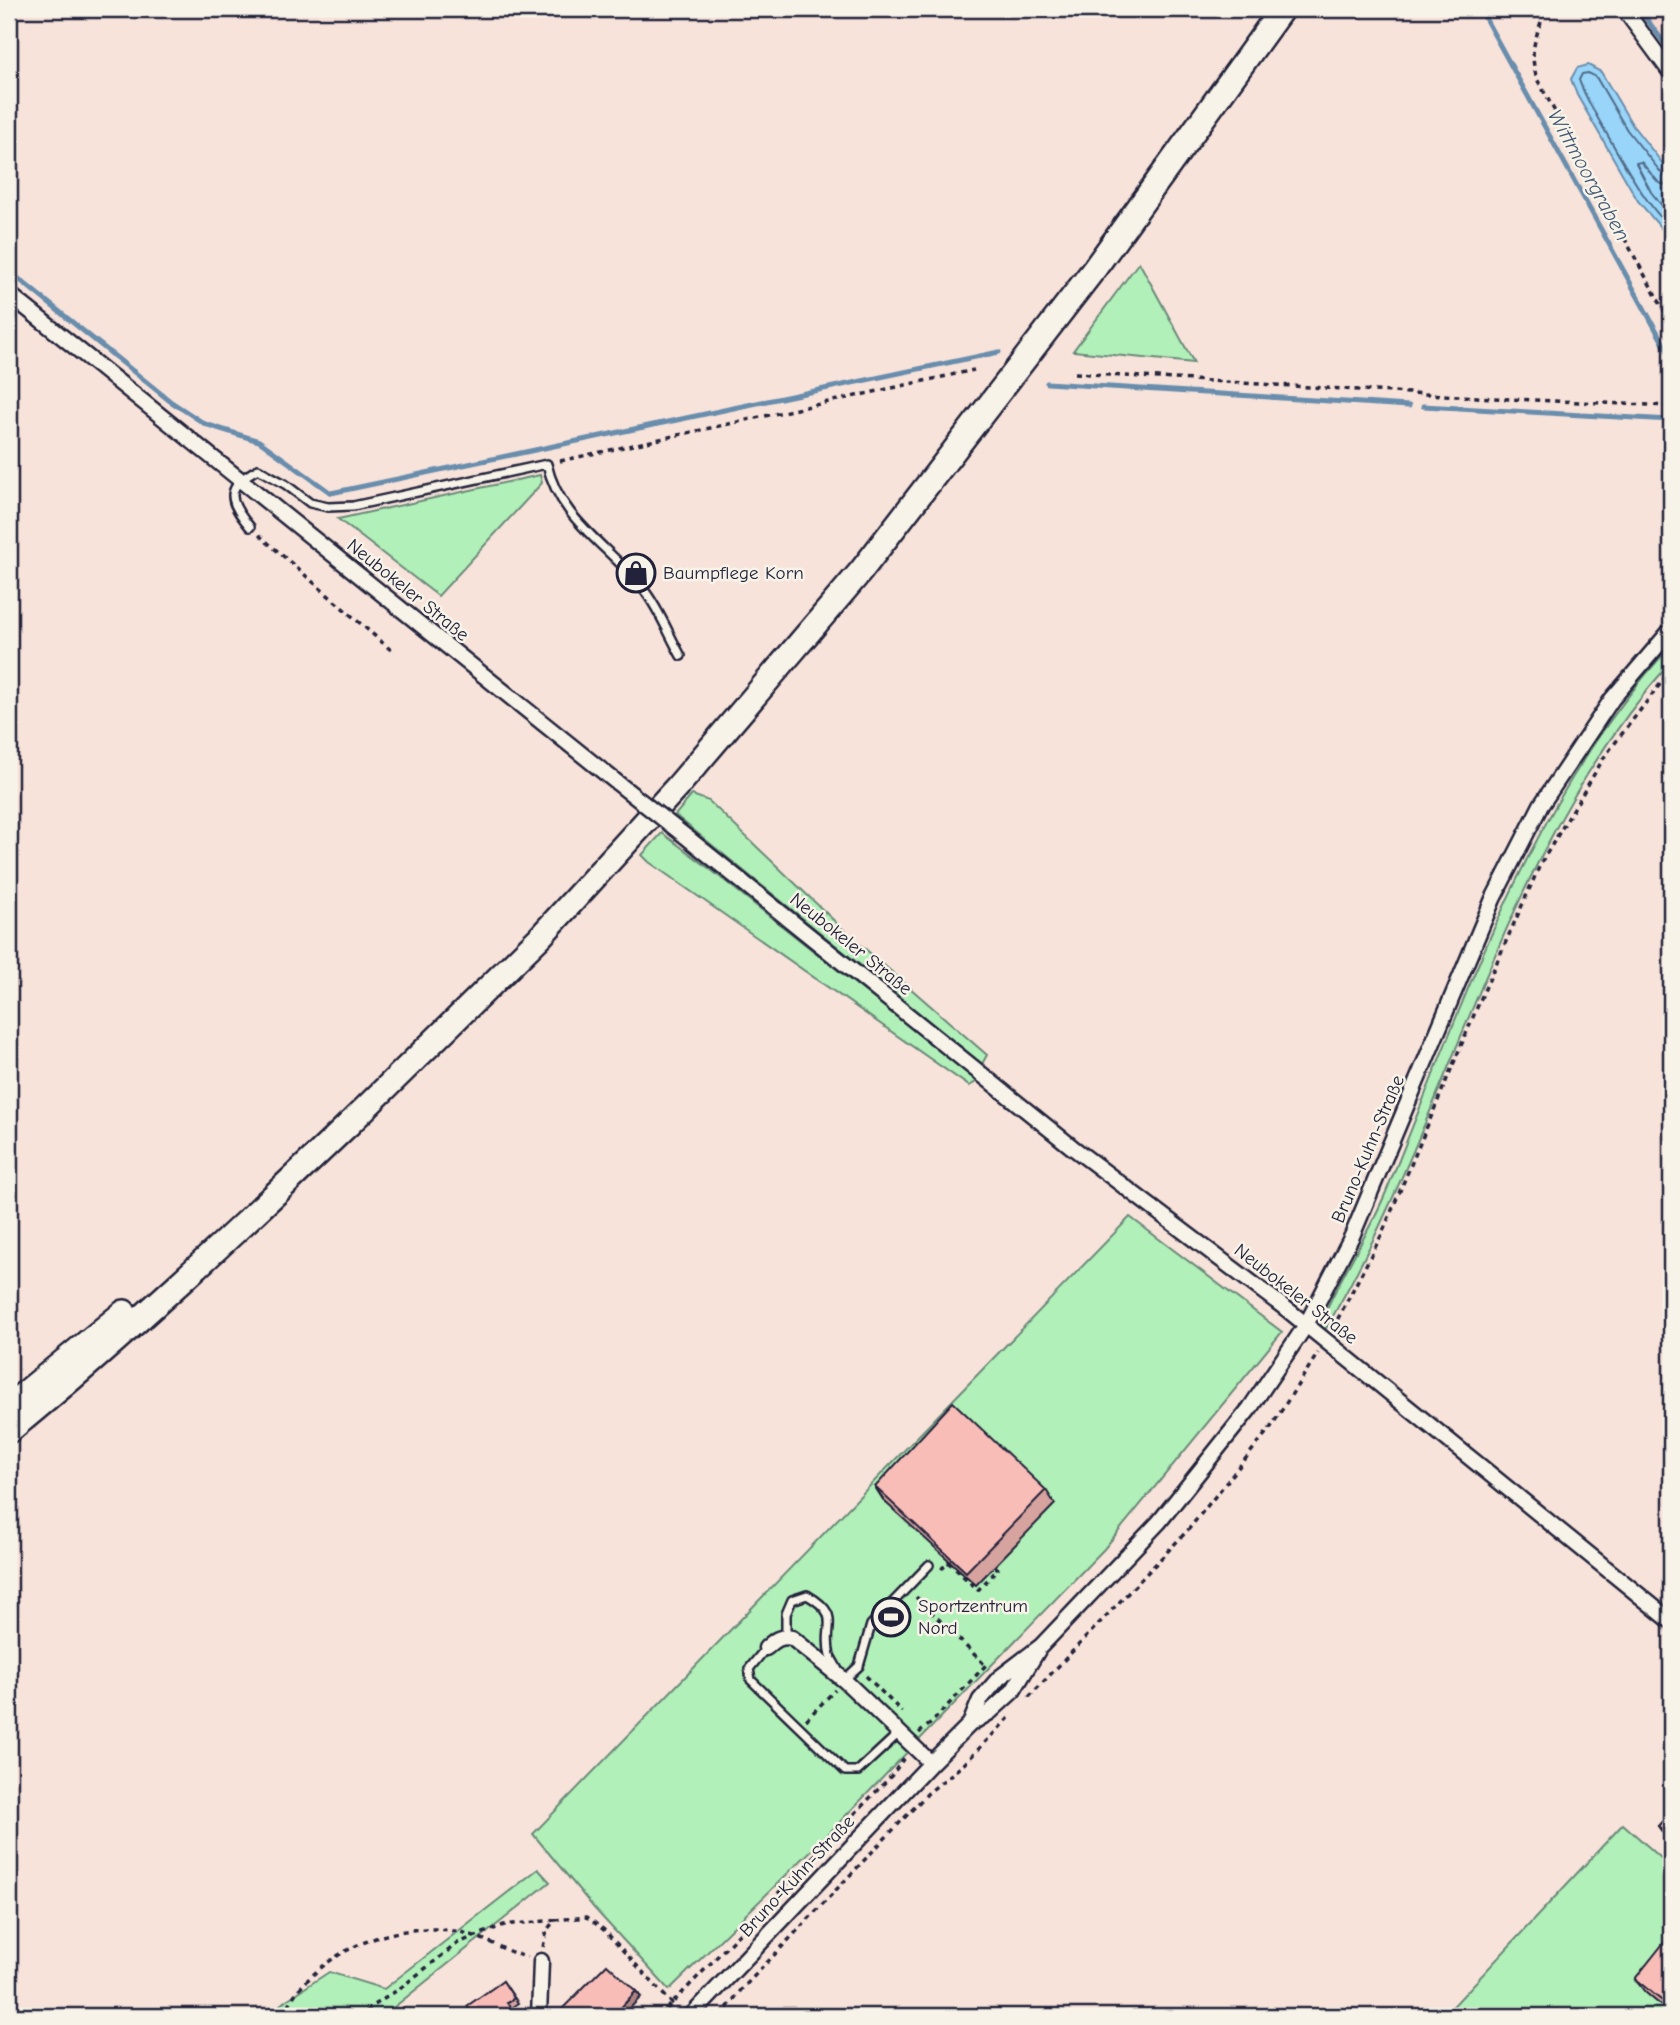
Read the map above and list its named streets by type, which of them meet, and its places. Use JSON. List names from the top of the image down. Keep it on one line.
{"streets":{"street":["Neubokeler Straße","Bruno-Kuhn-Straße"]},"crossings":[["Neubokeler Straße","Bruno-Kuhn-Straße"]],"water":["Wittmoorgraben"],"places":{"shop":["Baumpflege Korn"],"sports":["Sportzentrum Nord"]}}
